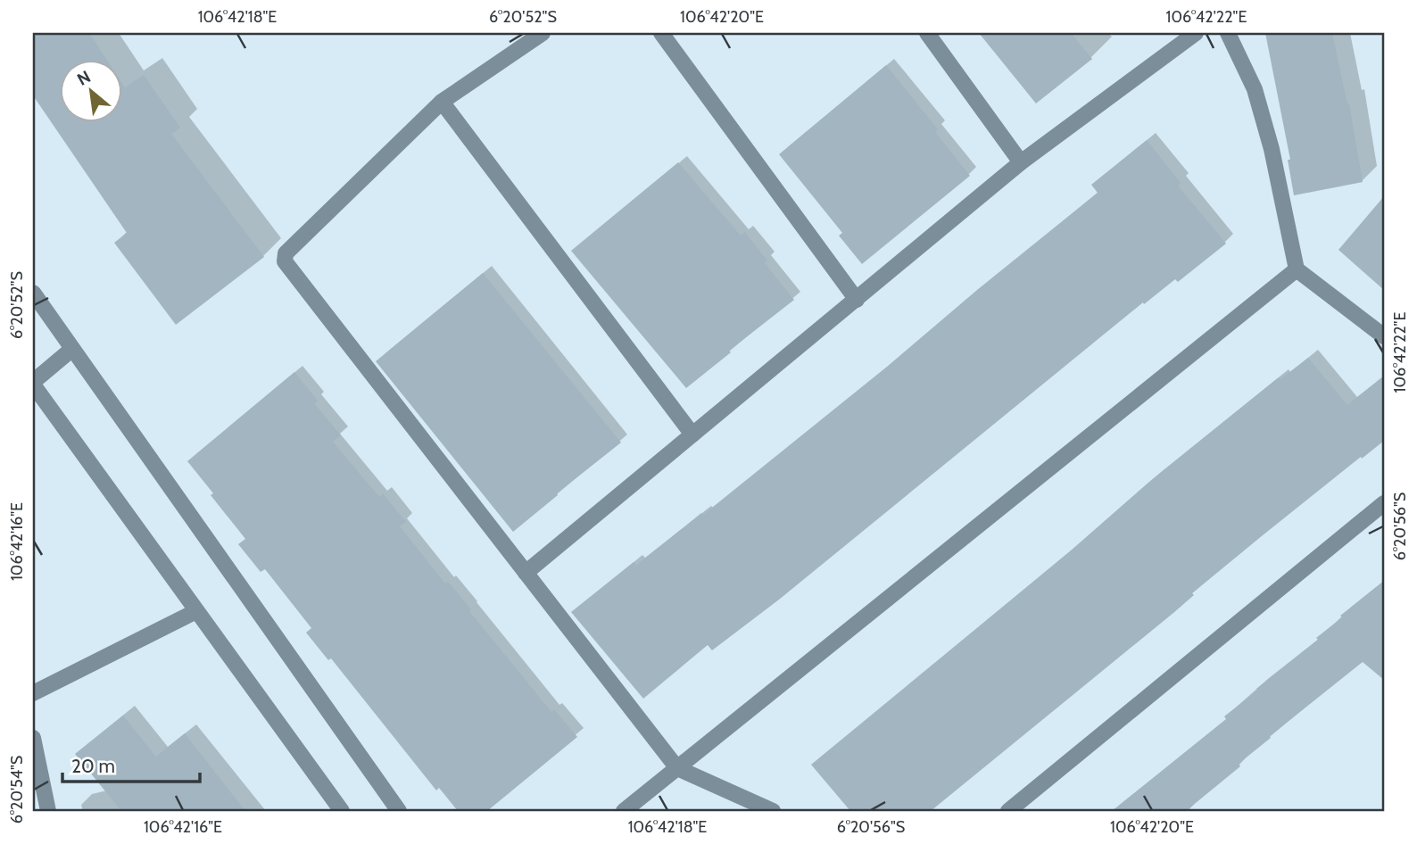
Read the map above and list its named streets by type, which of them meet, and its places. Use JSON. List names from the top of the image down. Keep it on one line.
{"scale_bar":"20 m","north":"top left","coordinates":["106°42'18\"E","6°20'52\"S","106°42'20\"E","106°42'22\"E","6°20'56\"S","106°42'16\"E","6°20'54\"S"]}
